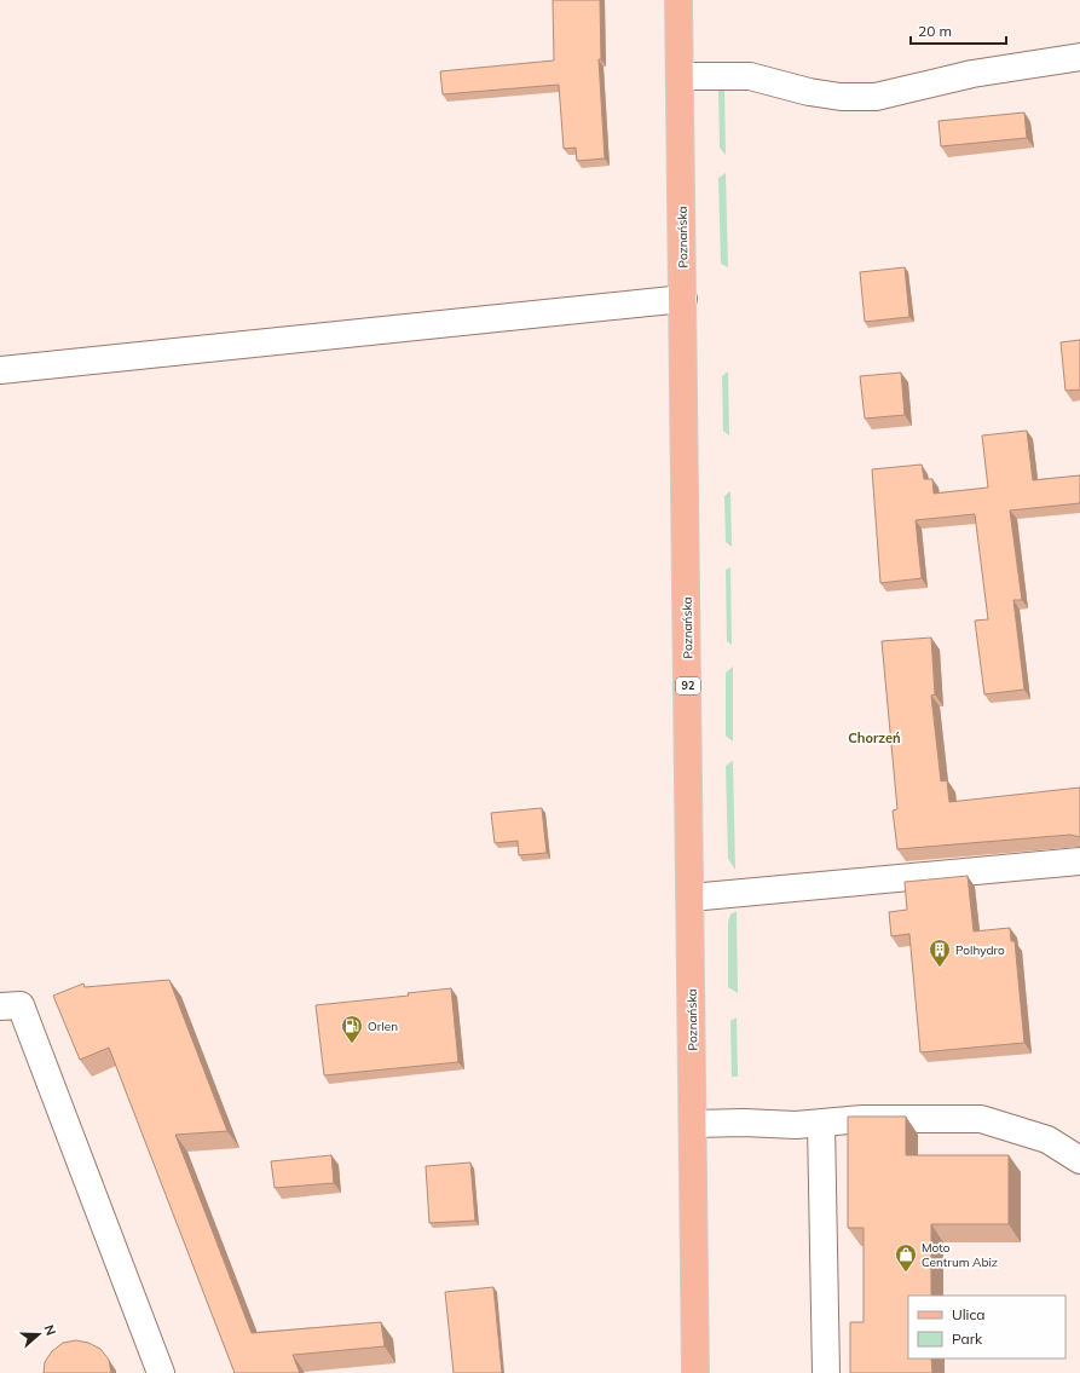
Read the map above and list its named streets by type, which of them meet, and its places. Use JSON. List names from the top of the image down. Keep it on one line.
{"streets":{"main road":["Poznańska","92"]},"districts":["Chorzeń"],"places":{"building":["Polhydro"],"fuel station":["Orlen"],"shop":["Moto Centrum Abiz"]},"legend":["Ulica","Park"],"scale_bar":"20 m","north":"right"}
